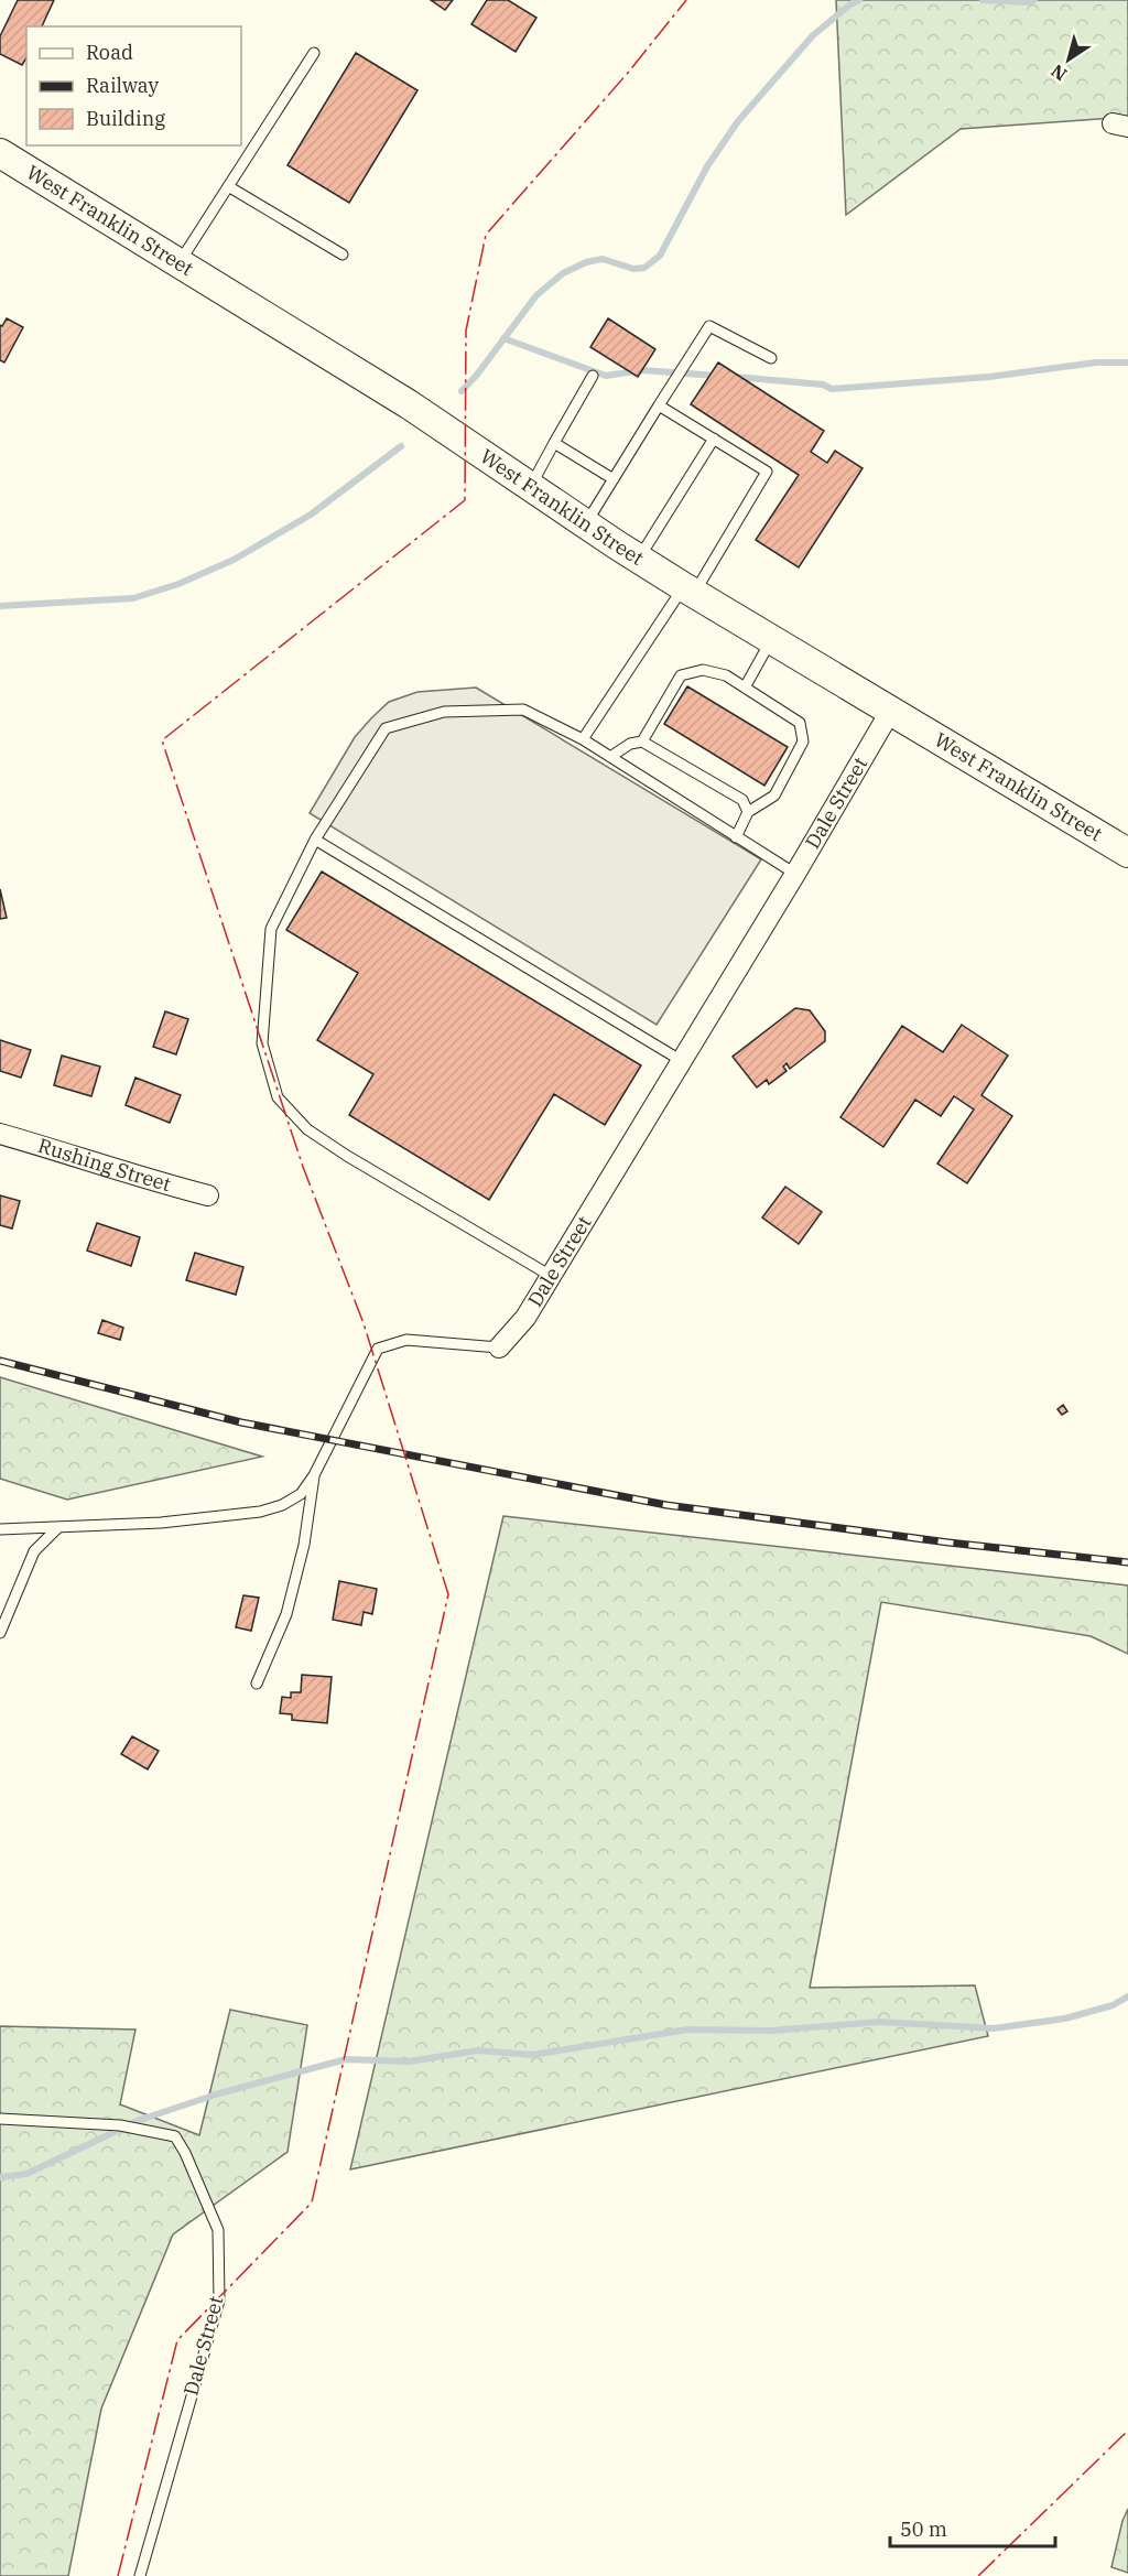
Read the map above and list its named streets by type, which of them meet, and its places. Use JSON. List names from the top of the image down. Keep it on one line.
{"streets":{"main road":["West Franklin Street"],"street":["Dale Street","Rushing Street"]},"crossings":[["West Franklin Street","Dale Street"]],"legend":["Road","Railway","Building"],"scale_bar":"50 m","north":"bottom left"}
